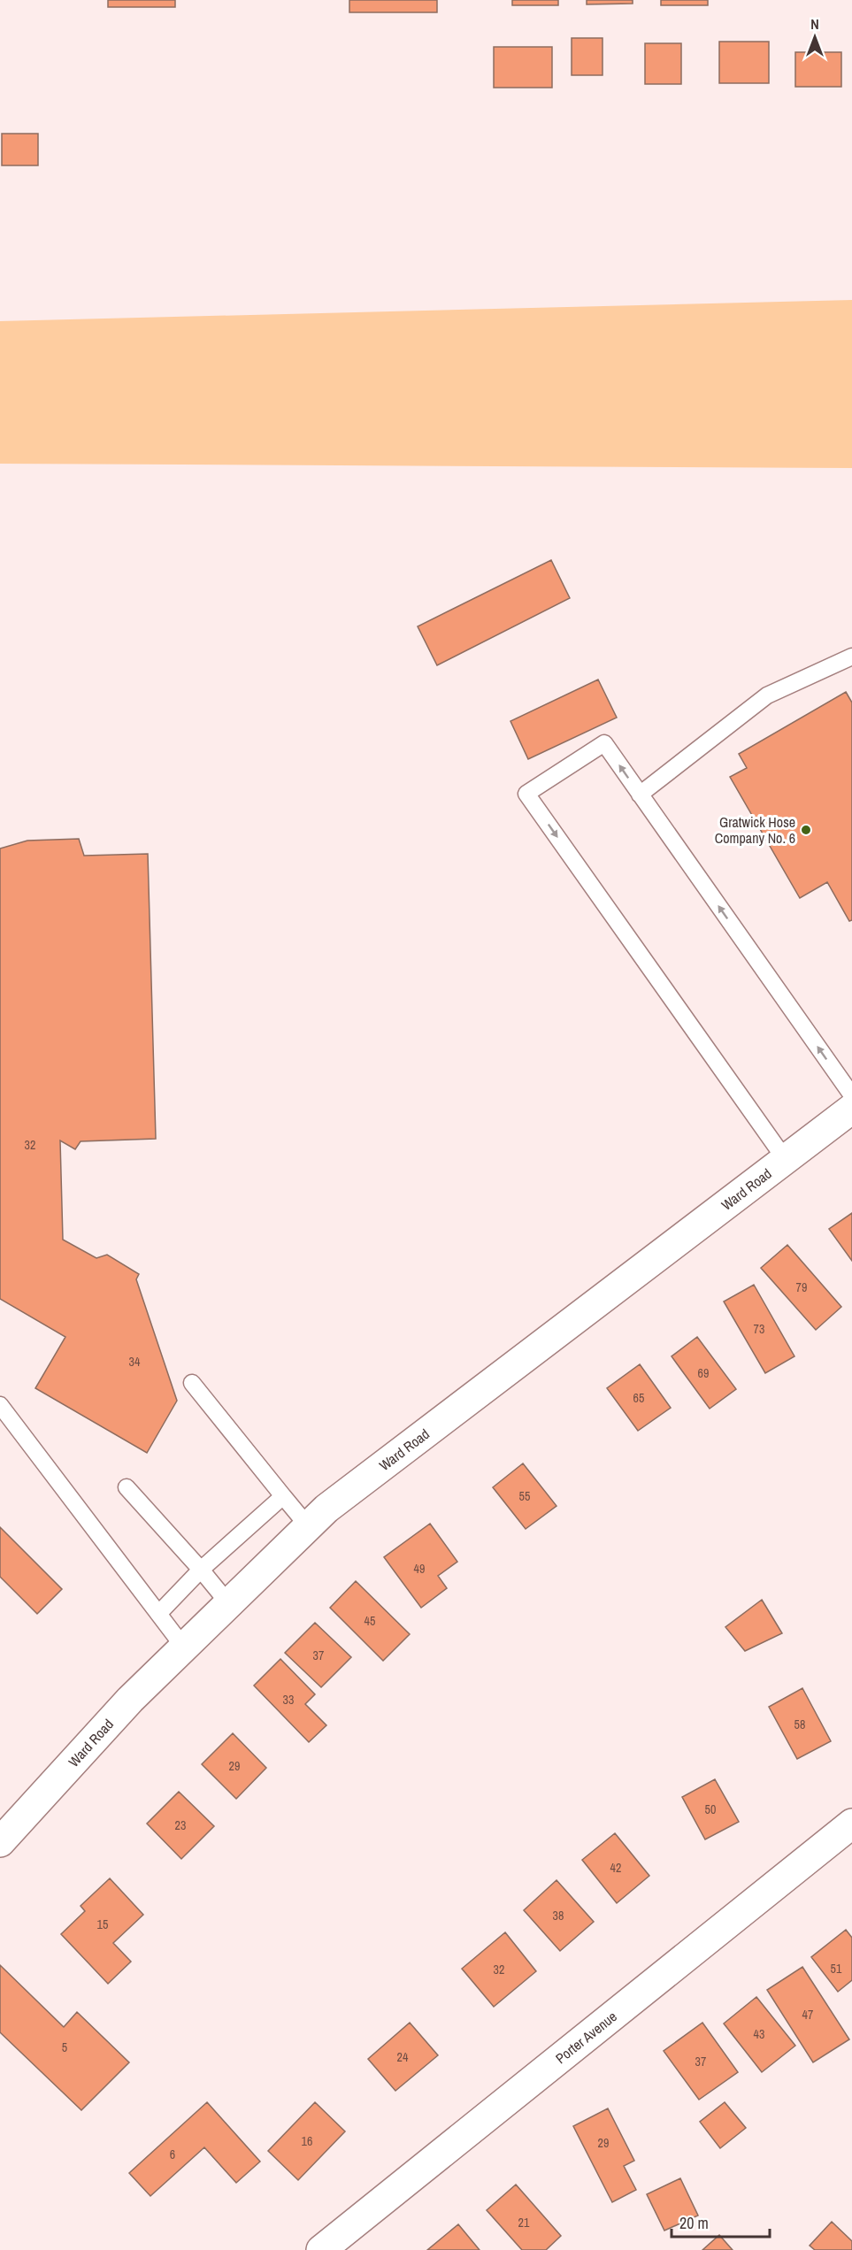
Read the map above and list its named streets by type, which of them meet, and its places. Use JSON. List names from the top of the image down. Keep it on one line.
{"streets":{"main road":["Ward Road","Porter Avenue"]},"places":["Gratwick Hose Company No. 6"],"house_numbers":["32","79","73","34","69","65","55","49","45","37","33","58","29","50","23","42","38","15","51","32","47","43","5","24","37","16","29","6","21"],"scale_bar":"20 m","north":"top"}
